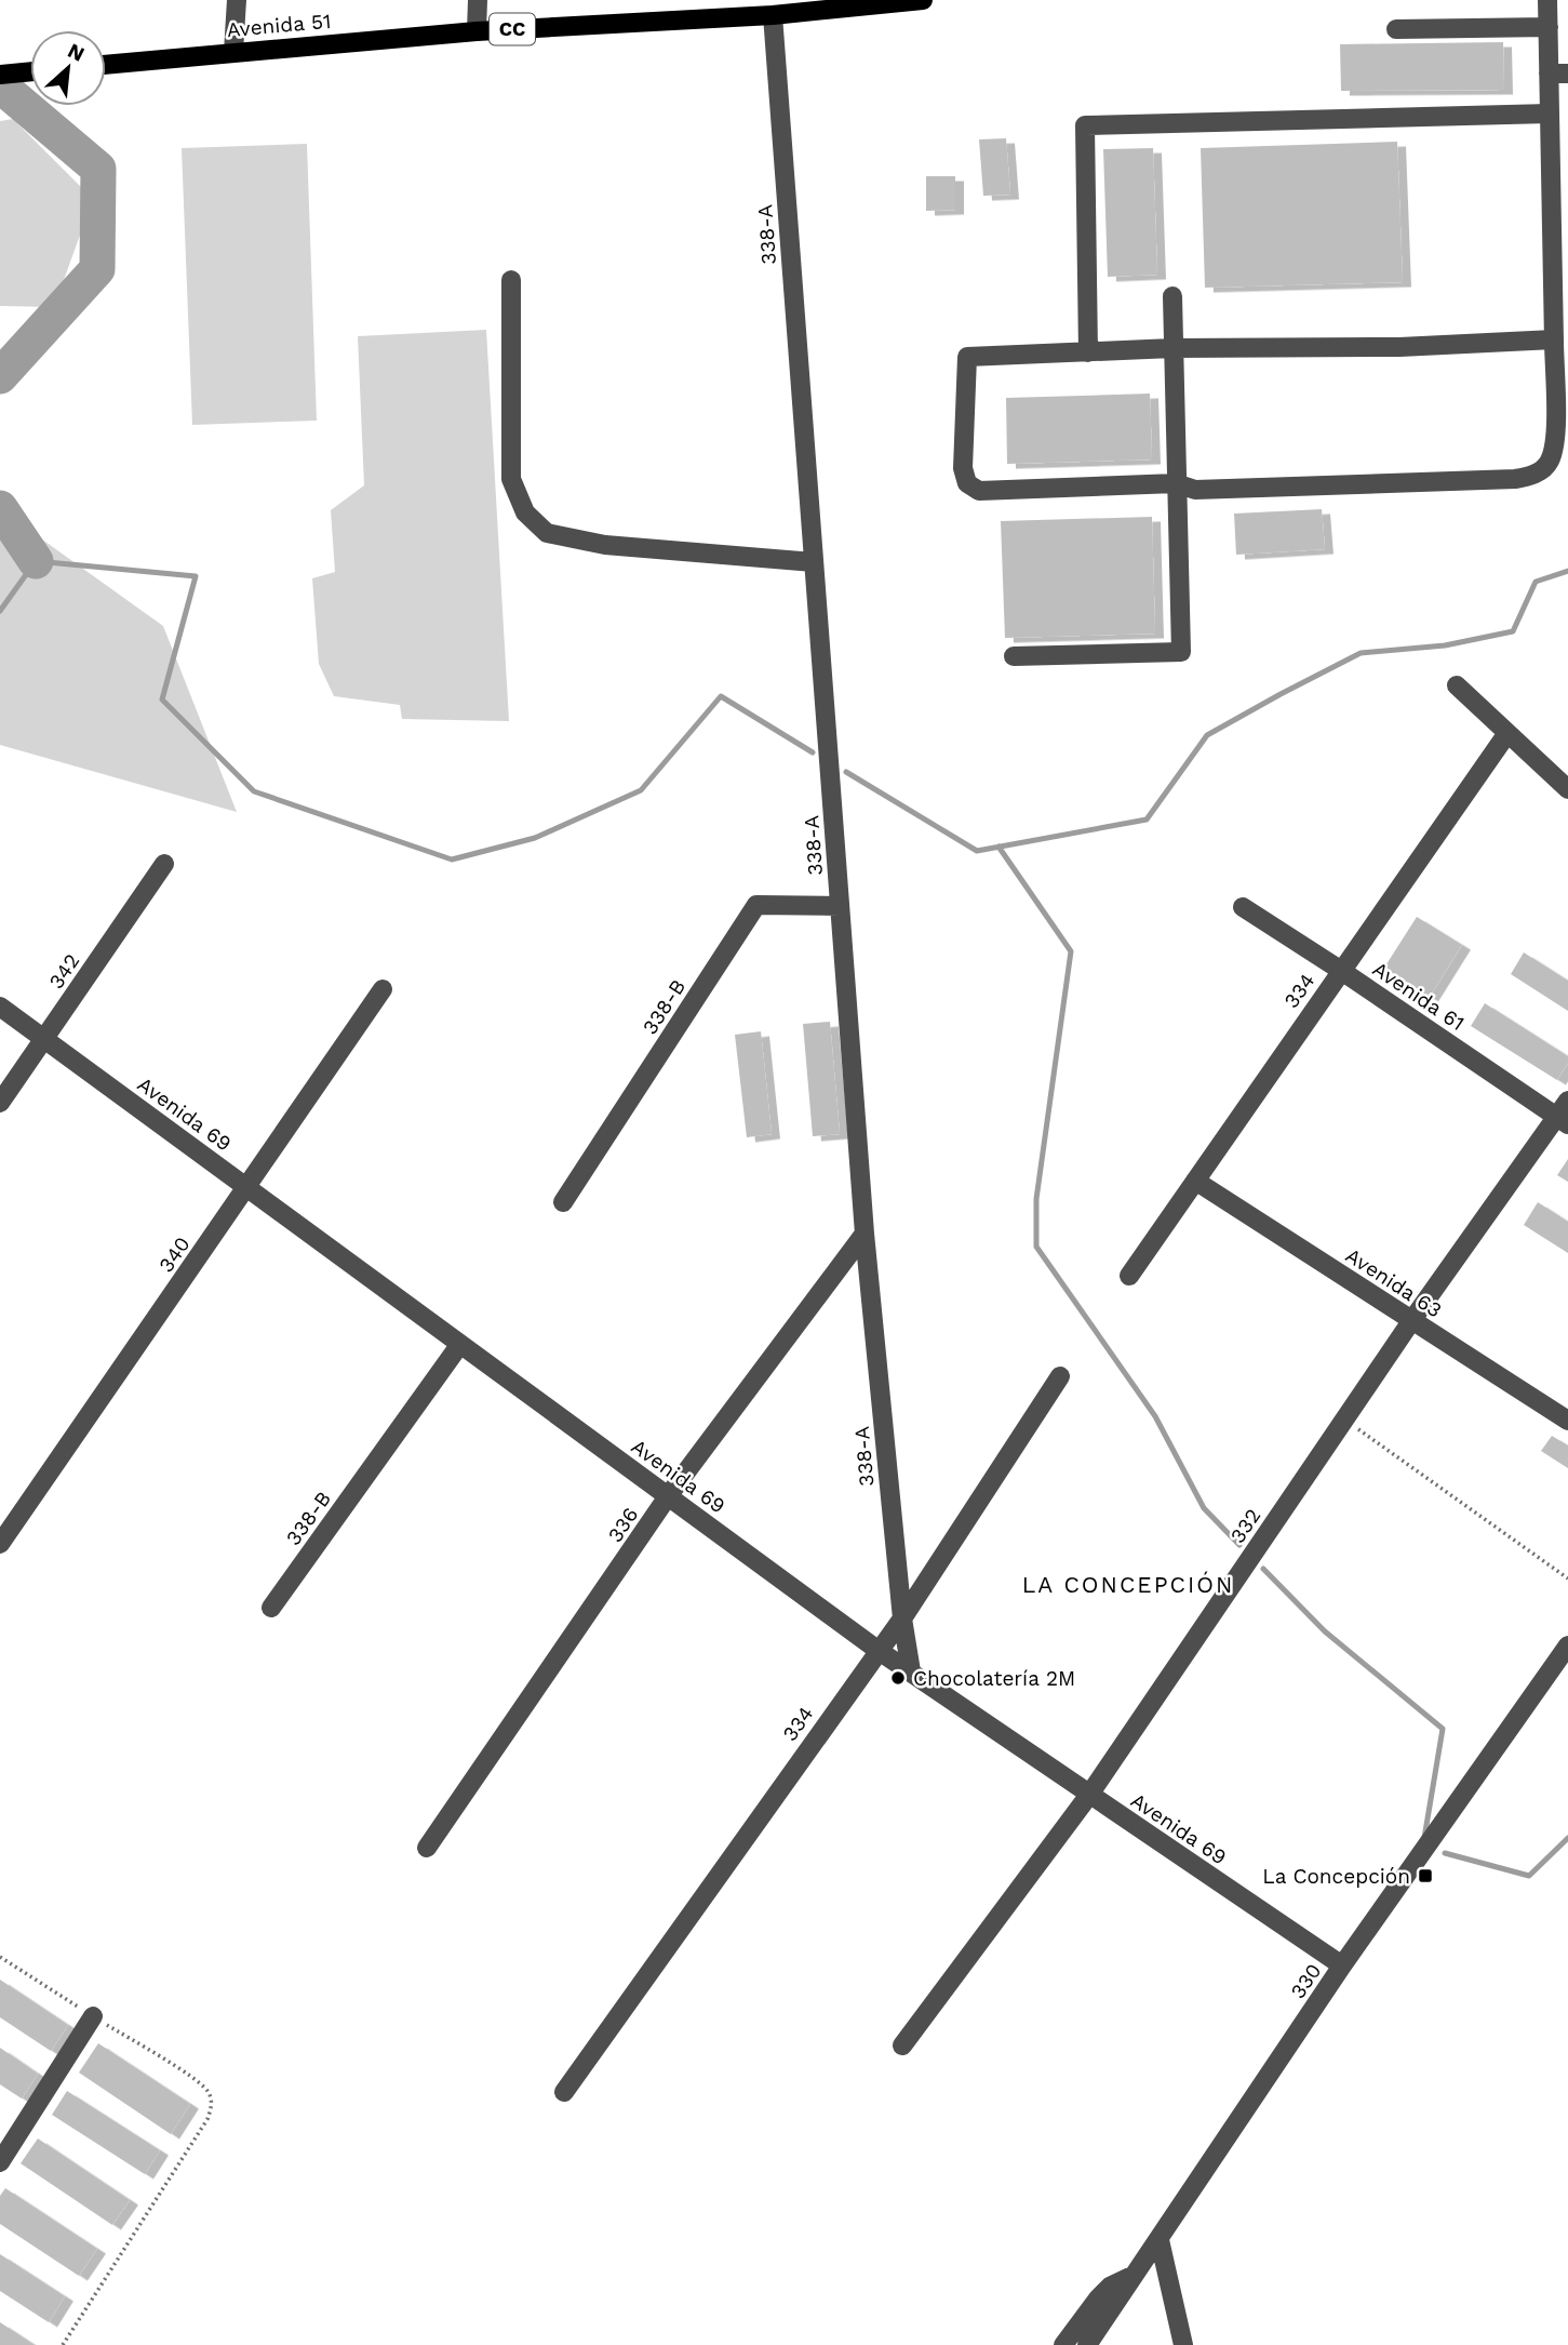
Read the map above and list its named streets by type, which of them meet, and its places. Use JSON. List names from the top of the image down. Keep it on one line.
{"streets":{"main road":["Avenida 51","CC"],"street":["338-A","342","334","Avenida 61","338-B","Avenida 69","340","Avenida 63","336","332","330"]},"crossings":[["Avenida 51","338-A"],["338-A","334"],["338-A","338-B"],["338-A","Avenida 69"],["338-A","336"],["342","Avenida 69"],["334","Avenida 61"],["334","Avenida 69"],["334","Avenida 63"],["Avenida 61","332"],["338-B","Avenida 69"],["Avenida 69","340"],["Avenida 69","336"],["Avenida 69","332"],["Avenida 69","330"],["Avenida 63","332"]],"districts":["LA CONCEPCIÓN"],"places":{"other":["Chocolatería 2M"],"transit":["La Concepción"]},"north":"top right"}
